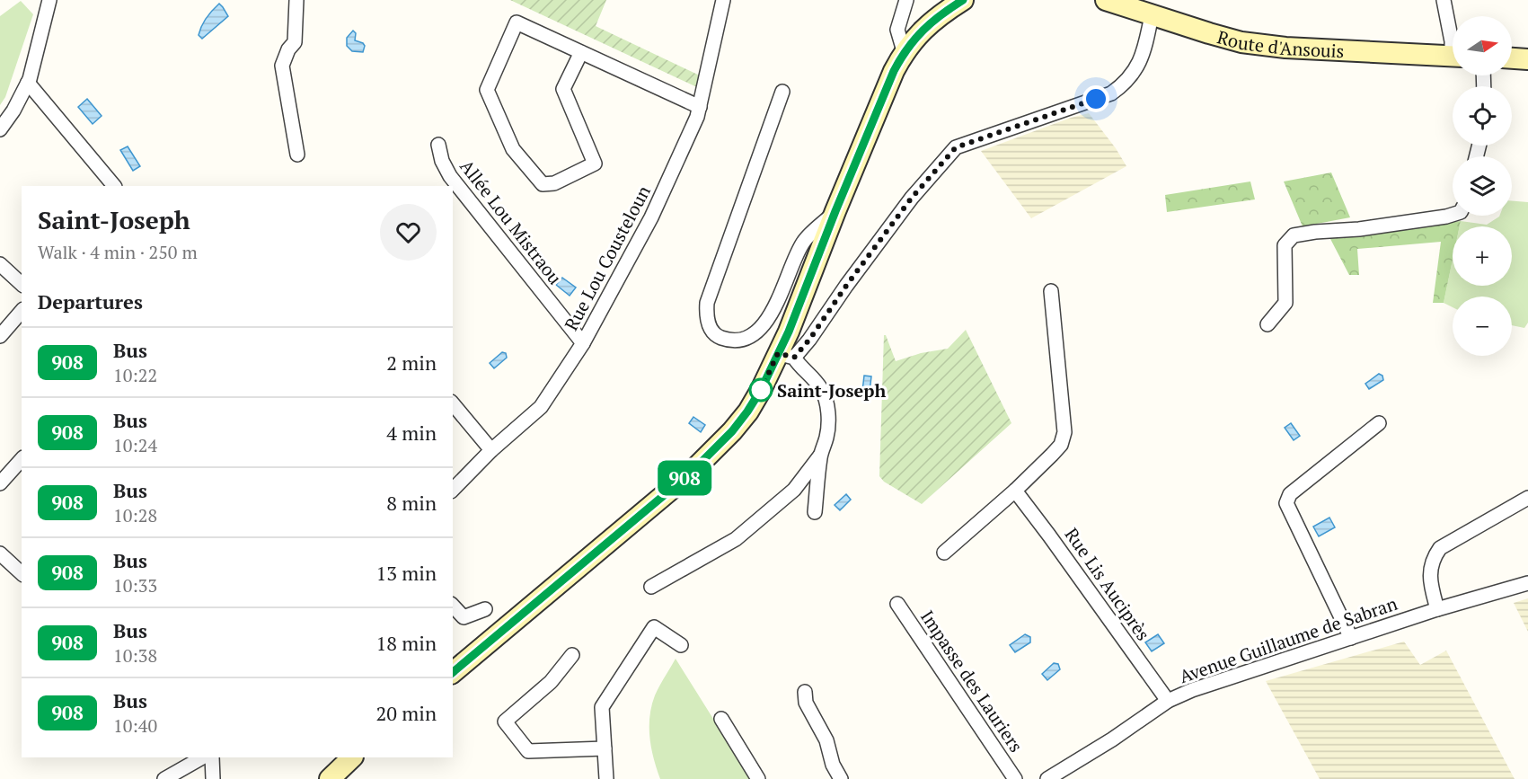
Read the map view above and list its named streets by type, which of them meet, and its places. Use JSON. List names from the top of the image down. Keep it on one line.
{"streets":{"street":["Route d'Ansouis","Allée Lou Mistraou","Rue Lou Cousteloun","Rue Lis Auciprès","Avenue Guillaume de Sabran","Impasse des Lauriers"]},"crossings":[["Allée Lou Mistraou","Rue Lou Cousteloun"],["Rue Lis Auciprès","Avenue Guillaume de Sabran"]],"places":["Saint-Joseph"],"lines":["bus line 908"],"north":"right","page":{"on_map":"908","map_buttons":["+","−"],"heading":[["Saint-Joseph","Walk · 4 min · 250 m"],"Departures"],"list":[{"mark":"908","name":"Bus","note":"10:22","value":"2 min"},{"mark":"908","name":"Bus","note":"10:24","value":"4 min"},{"mark":"908","name":"Bus","note":"10:28","value":"8 min"},{"mark":"908","name":"Bus","note":"10:33","value":"13 min"},{"mark":"908","name":"Bus","note":"10:38","value":"18 min"},{"mark":"908","name":"Bus","note":"10:40","value":"20 min"}]}}
